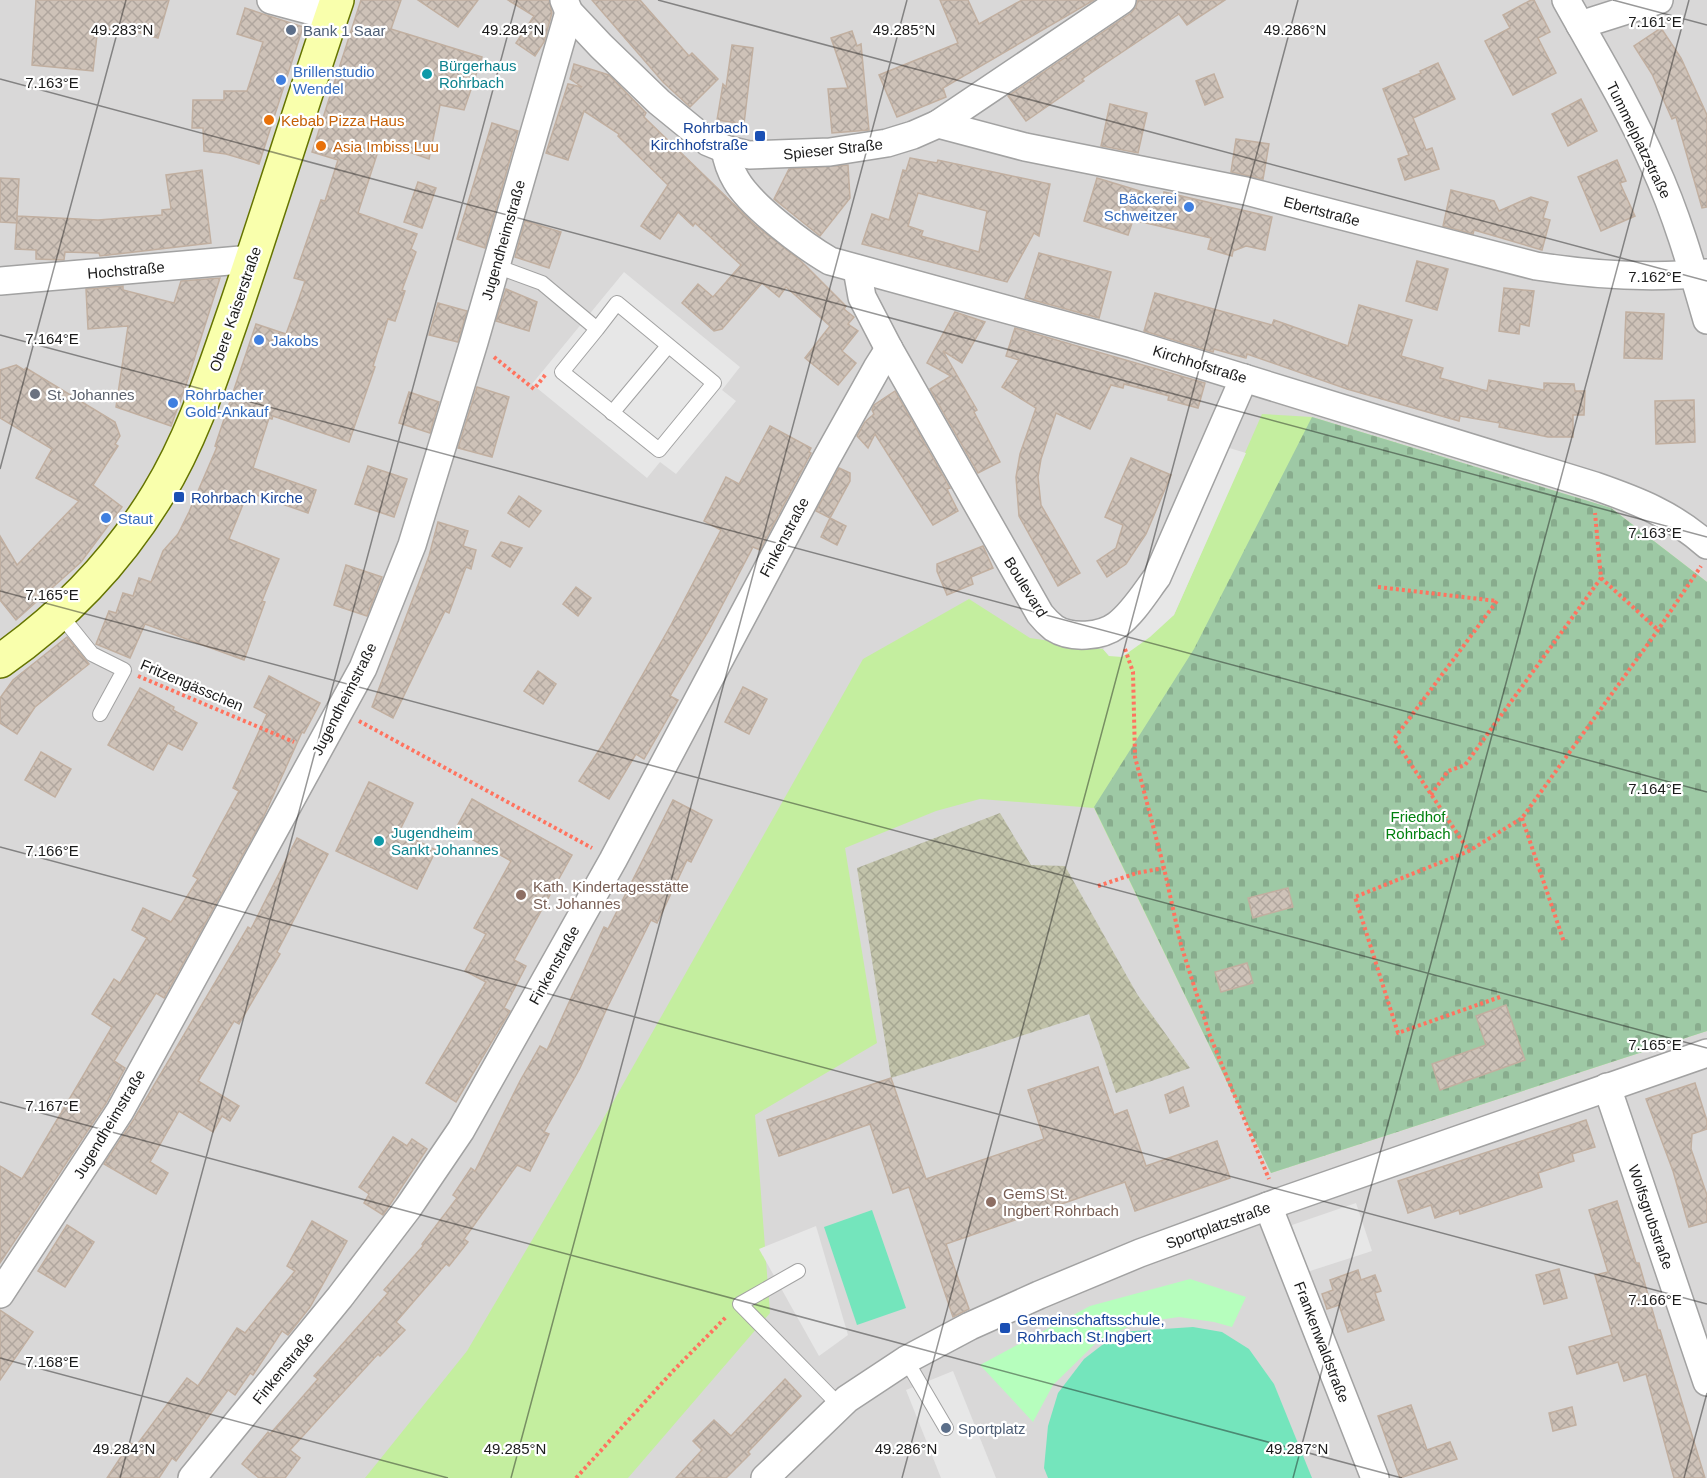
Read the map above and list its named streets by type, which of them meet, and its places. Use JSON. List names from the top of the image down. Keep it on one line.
{"streets":{"main road":["Obere Kaiserstraße"],"street":["Tummelplatzstraße","Spieser Straße","Ebertstraße","Jugendheimstraße","Hochstraße","Kirchhofstraße","Finkenstraße","Boulevard","Wolfsgrubstraße","Sportplatzstraße","Frankenwaldstraße"],"path":["Fritzengässchen"]},"crossings":[["Tummelplatzstraße","Ebertstraße"],["Spieser Straße","Ebertstraße"],["Spieser Straße","Jugendheimstraße"],["Spieser Straße","Kirchhofstraße"],["Hochstraße","Obere Kaiserstraße"],["Kirchhofstraße","Boulevard"],["Finkenstraße","Boulevard"],["Wolfsgrubstraße","Sportplatzstraße"],["Sportplatzstraße","Frankenwaldstraße"]],"parks":["Friedhof Rohrbach"],"places":{"other":["Bank 1 Saar","Bürgerhaus Rohrbach","Brillenstudio Wendel","Kebab Pizza Haus","Asia Imbiss Luu","Bäckerei Schweitzer","Jakobs","St. Johannes","Rohrbacher Gold-Ankauf","Staut","Jugendheim Sankt Johannes","Kath. Kindertagesstätte St. Johannes","GemS St. Ingbert Rohrbach","Sportplatz"],"transit":["Rohrbach Kirchhofstraße","Rohrbach Kirche","Gemeinschaftsschule, Rohrbach St.Ingbert"]},"coordinates":["7.161°E","49.283°N","49.284°N","49.285°N","49.286°N","7.163°E","7.162°E","7.164°E","7.165°E","7.166°E","7.167°E","7.168°E","49.287°N"]}
